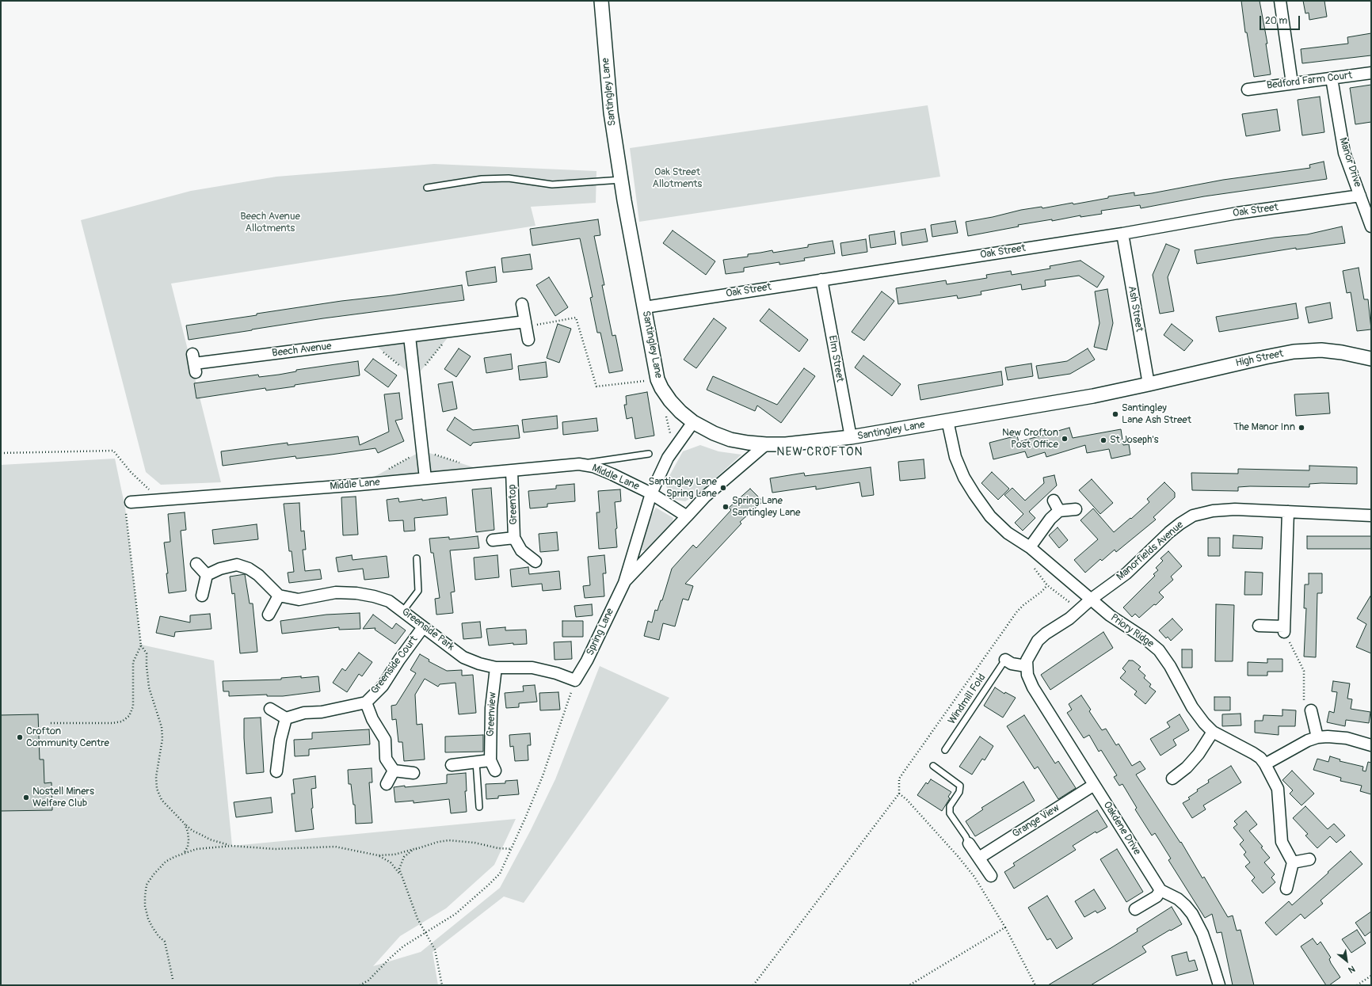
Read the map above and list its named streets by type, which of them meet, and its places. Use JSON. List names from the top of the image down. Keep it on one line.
{"streets":{"street":["Bedford Farm Court","Santingley Lane","Manor Drive","Oak Street","Ash Street","Beech Avenue","Elm Street","High Street","Middle Lane","Greentop","Manorfields Avenue","Greenside Park","Priory Ridge","Spring Lane","Greenside Court","Greenview","Grange View","Oakdene Drive"],"lane":["Windmill Fold"]},"crossings":[["Bedford Farm Court","Manor Drive"],["Santingley Lane","Oak Street"],["Santingley Lane","Ash Street"],["Santingley Lane","Elm Street"],["Santingley Lane","High Street"],["Santingley Lane","Priory Ridge"],["Santingley Lane","Spring Lane"],["Manor Drive","Oak Street"],["Oak Street","Ash Street"],["Oak Street","Elm Street"],["Ash Street","High Street"],["Middle Lane","Greentop"],["Middle Lane","Spring Lane"],["Manorfields Avenue","Priory Ridge"],["Greenside Park","Spring Lane"],["Greenside Park","Greenside Court"],["Greenside Park","Greenview"],["Grange View","Oakdene Drive"]],"districts":["NEW CROFTON"],"parks":["Oak Street Allotments","Beech Avenue Allotments"],"places":["Santingley Lane Ash Street","The Manor Inn","New Crofton Post Office","St Joseph's","Santingley Lane Spring Lane","Spring Lane Santingley Lane","Crofton Community Centre","Nostell Miners Welfare Club"],"scale_bar":"20 m","north":"bottom right"}
